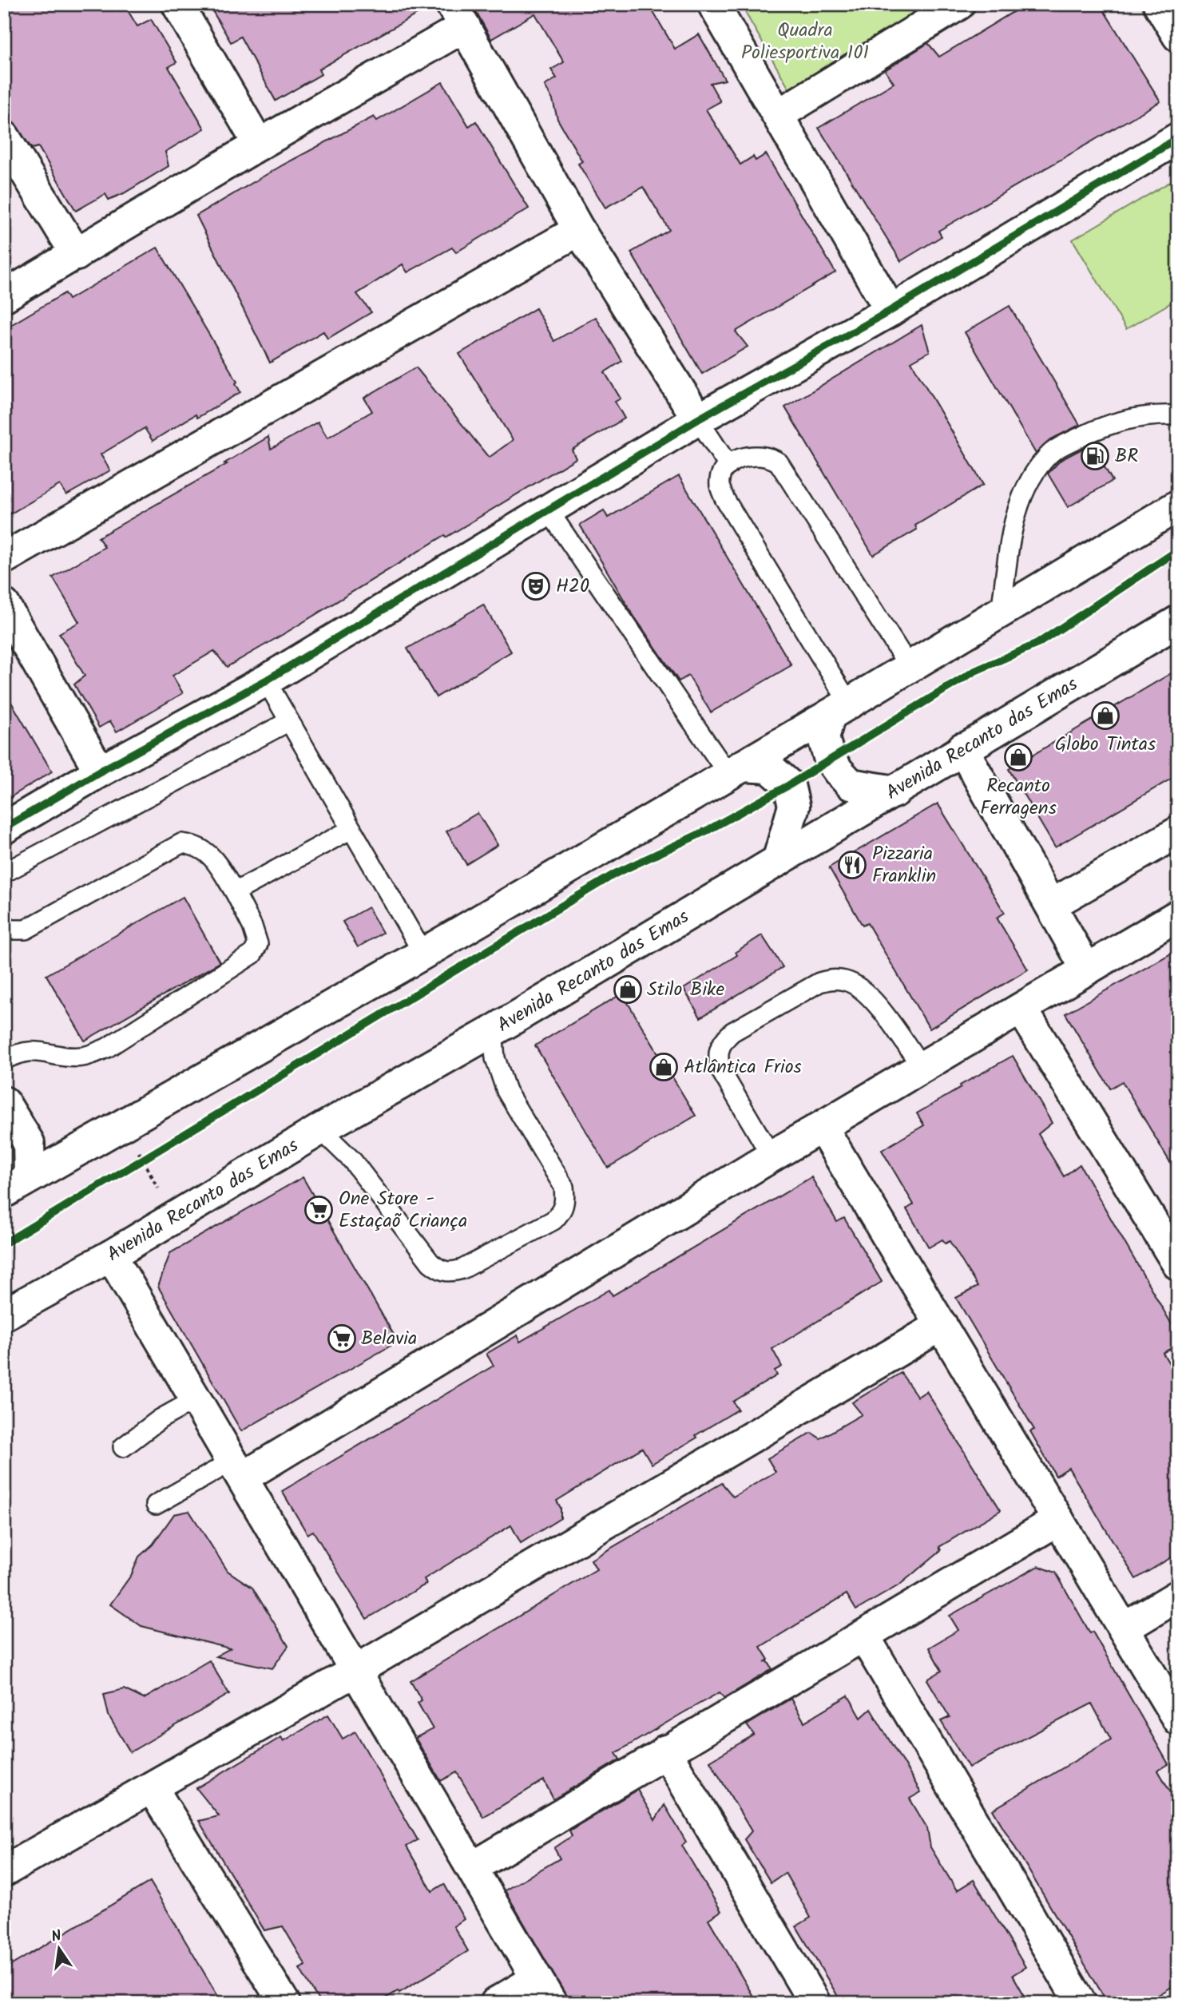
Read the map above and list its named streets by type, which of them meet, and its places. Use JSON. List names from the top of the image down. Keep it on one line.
{"streets":{"street":["Avenida Recanto das Emas"]},"parks":["Quadra Poliesportiva 101"],"places":{"fuel station":["BR"],"theatre":["H20"],"shop":["Globo Tintas","Recanto Ferragens","Stilo Bike","Atlântica Frios"],"restaurant":["Pizzaria Franklin"],"supermarket":["One Store - Estaçaõ Criança","Belavia"]},"north":"top"}
